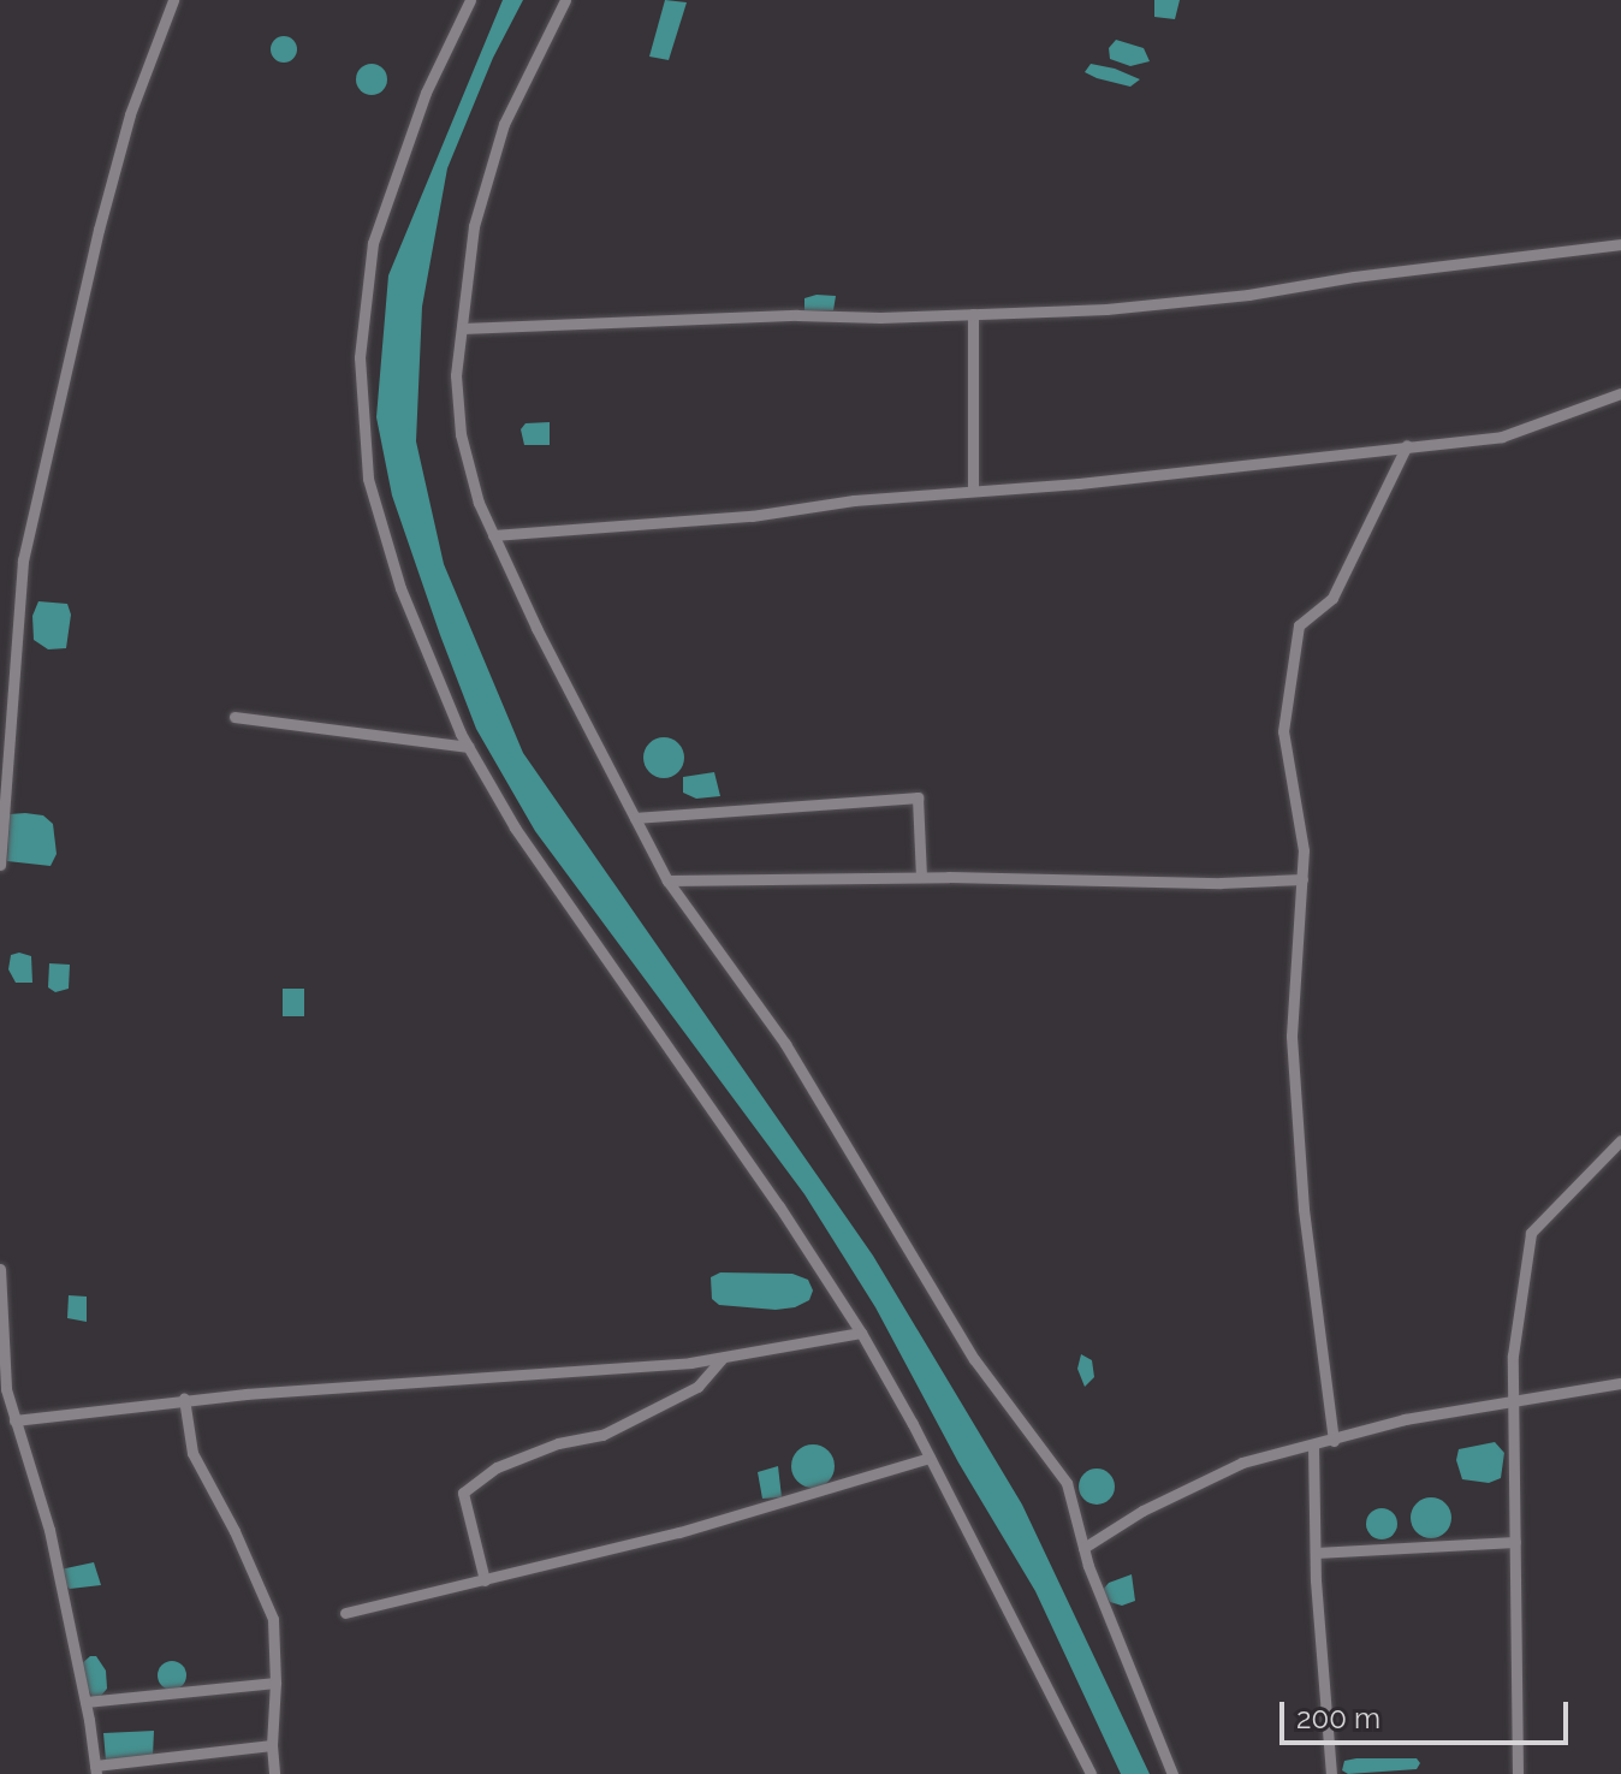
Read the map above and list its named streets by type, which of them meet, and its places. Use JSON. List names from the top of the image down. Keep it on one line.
{"scale_bar":"200 m"}
